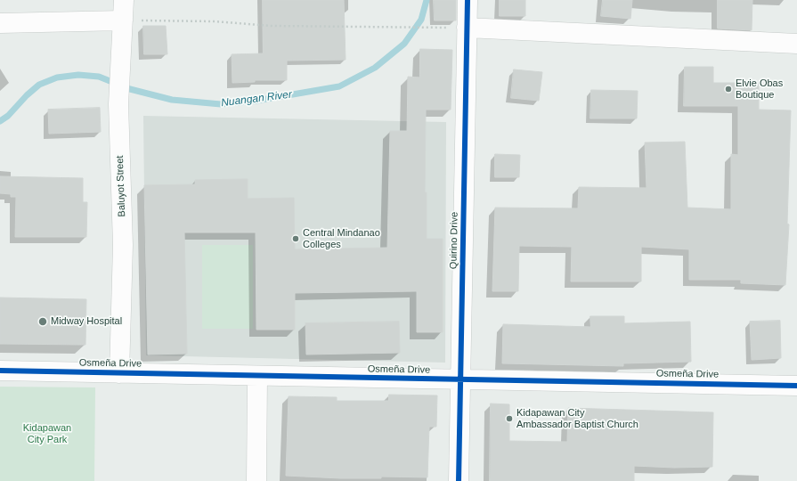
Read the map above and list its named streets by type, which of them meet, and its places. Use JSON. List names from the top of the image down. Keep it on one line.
{"streets":{"street":["Baluyot Street","Quirino Drive","Osmeña Drive"]},"crossings":[["Baluyot Street","Osmeña Drive"],["Quirino Drive","Osmeña Drive"]],"water":["Nuangan River"],"parks":["Kidapawan City Park"],"places":["Elvie Obas Boutique","Central Mindanao Colleges","Midway Hospital","Kidapawan City Ambassador Baptist Church"]}
